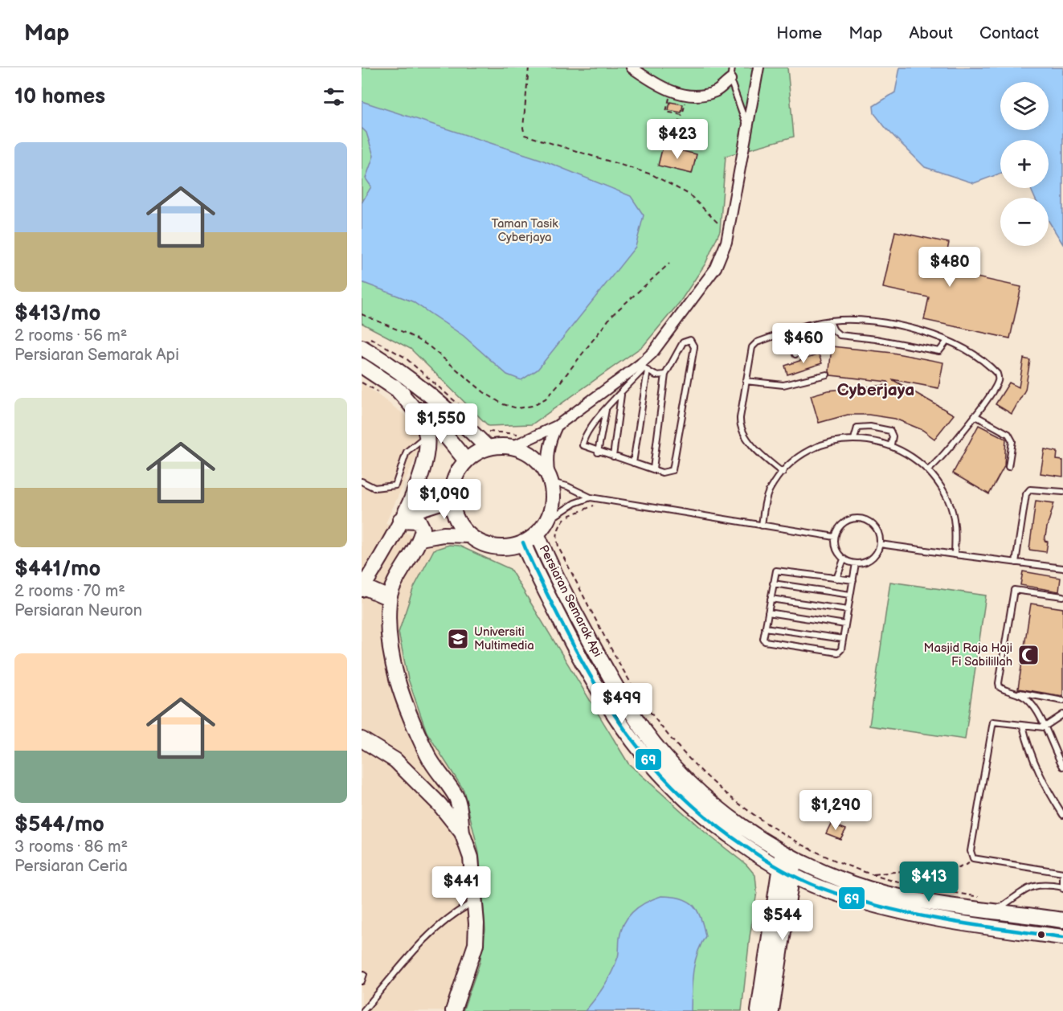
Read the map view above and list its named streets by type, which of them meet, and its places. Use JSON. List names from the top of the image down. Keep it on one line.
{"streets":{"main road":["Persiaran Semarak Api"]},"districts":["Cyberjaya"],"parks":["Taman Tasik Cyberjaya"],"places":{"school or university":["Universiti Multimedia"],"mosque":["Masjid Raja Haji Fi Sabilillah"]},"lines":["transit line 69"],"page":{"header":"Map","nav":["Home","Map","About","Contact"],"heading":"10 homes","map_buttons":["+","−"],"price":["$423","$480","$460","$1,550","$1,090","$499","$1,290","$413","$441","$544"],"list":[{"name":"$413/mo","note":"2 rooms · 56 m² · Persiaran Semarak Api"},{"name":"$441/mo","note":"2 rooms · 70 m² · Persiaran Neuron"},{"name":"$544/mo","note":"3 rooms · 86 m² · Persiaran Ceria"}]}}
